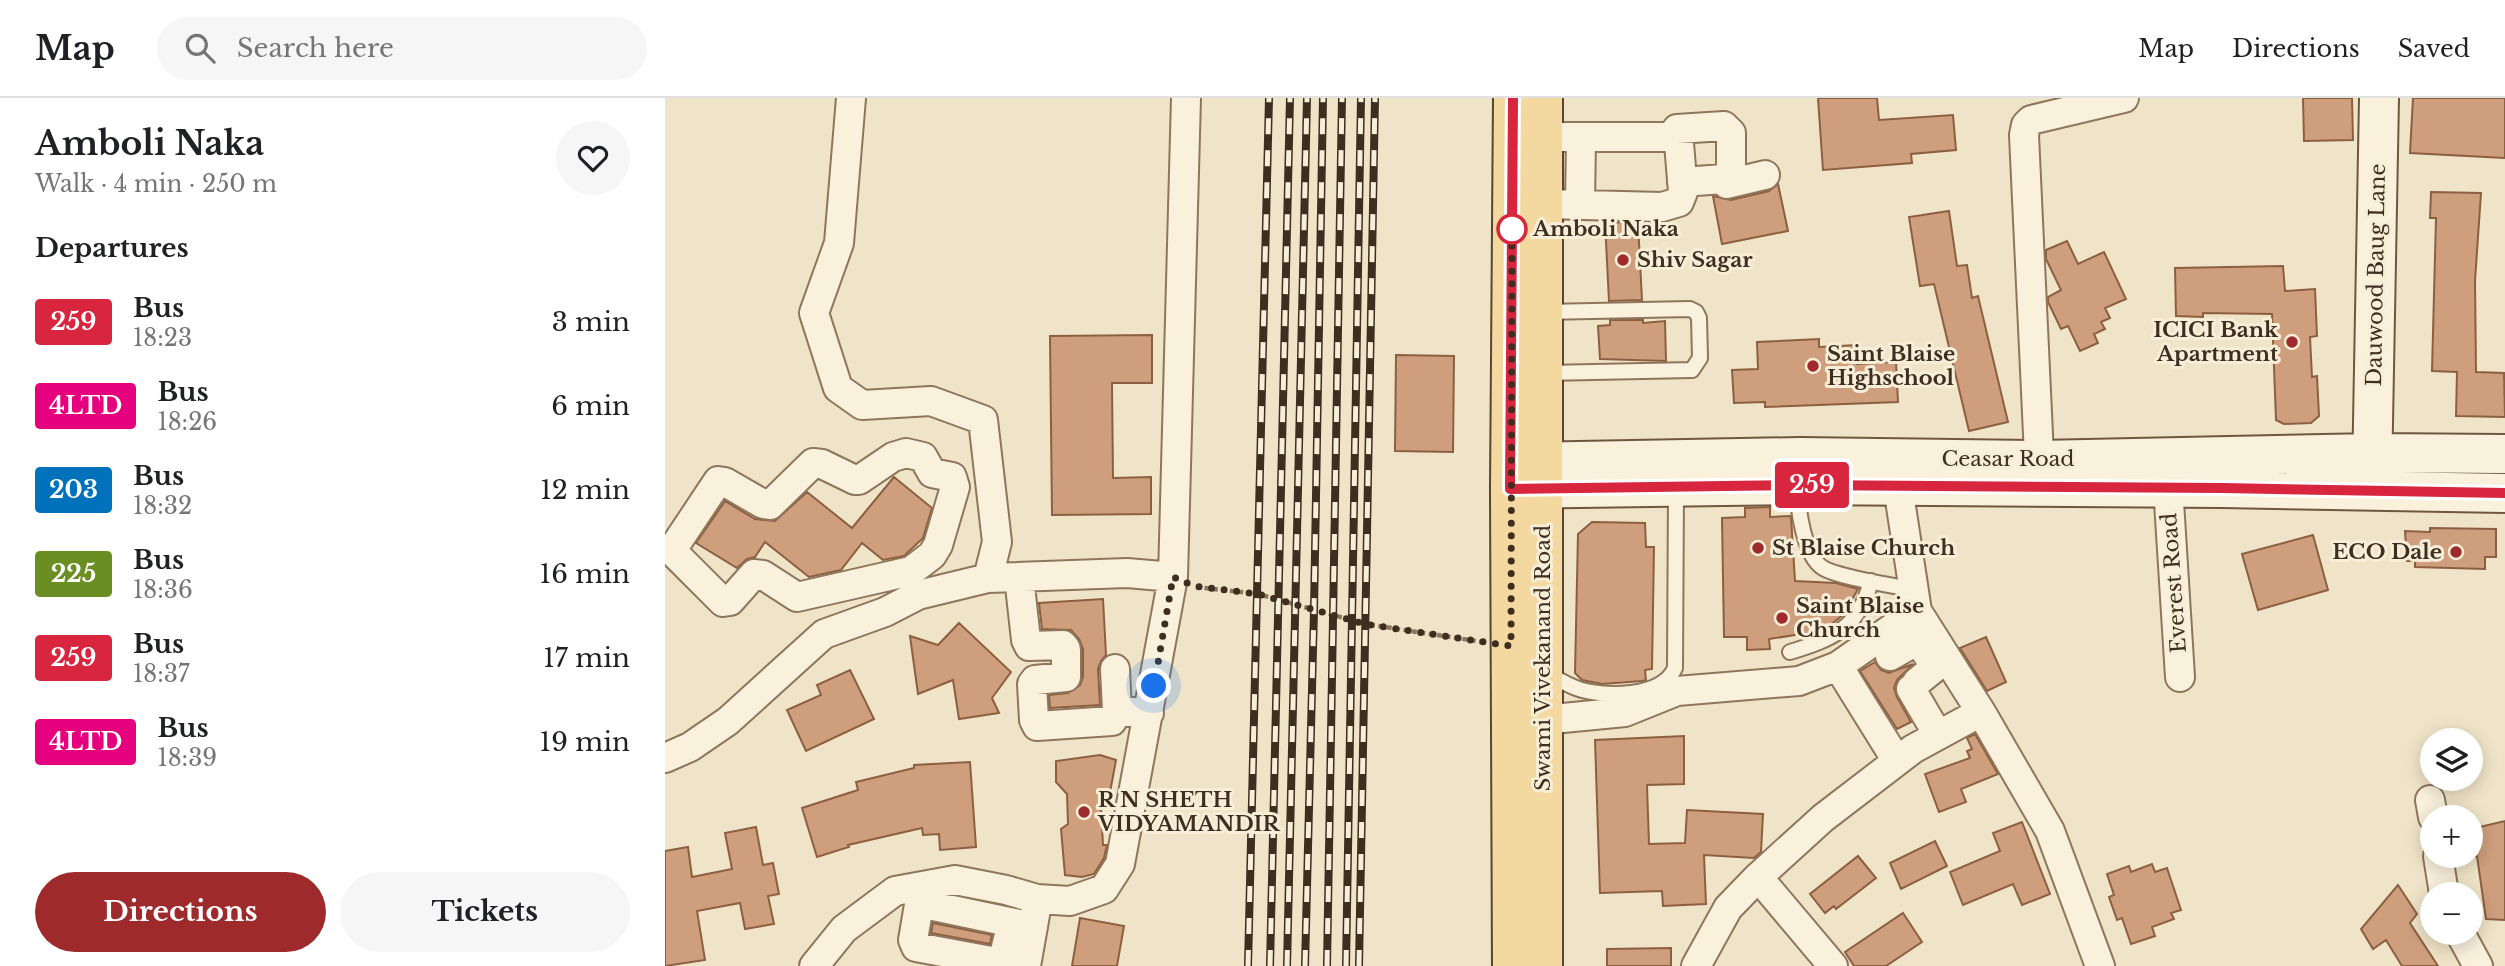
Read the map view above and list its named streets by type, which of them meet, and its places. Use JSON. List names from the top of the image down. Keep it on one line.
{"streets":{"main road":["Dauwood Baug Lane","Ceasar Road","Swami Vivekanand Road"],"street":["Everest Road"]},"crossings":[["Dauwood Baug Lane","Ceasar Road"],["Ceasar Road","Everest Road"],["Ceasar Road","Swami Vivekanand Road"]],"places":["Amboli Naka","Shiv Sagar","ICICI Bank Apartment","Saint Blaise Highschool","St Blaise Church","ECO Dale","Saint Blaise Church","R N SHETH VIDYAMANDIR"],"lines":["bus line 259"],"page":{"header":"Map","search":"Search here","nav":["Map","Directions","Saved"],"heading":[["Amboli Naka","Walk · 4 min · 250 m"],"Departures"],"on_map":"259","list":[{"mark":"259","name":"Bus","note":"18:23","value":"3 min"},{"mark":"4LTD","name":"Bus","note":"18:26","value":"6 min"},{"mark":"203","name":"Bus","note":"18:32","value":"12 min"},{"mark":"225","name":"Bus","note":"18:36","value":"16 min"},{"mark":"259","name":"Bus","note":"18:37","value":"17 min"},{"mark":"4LTD","name":"Bus","note":"18:39","value":"19 min"}],"map_buttons":["+","−"],"buttons":["Directions","Tickets"]}}
